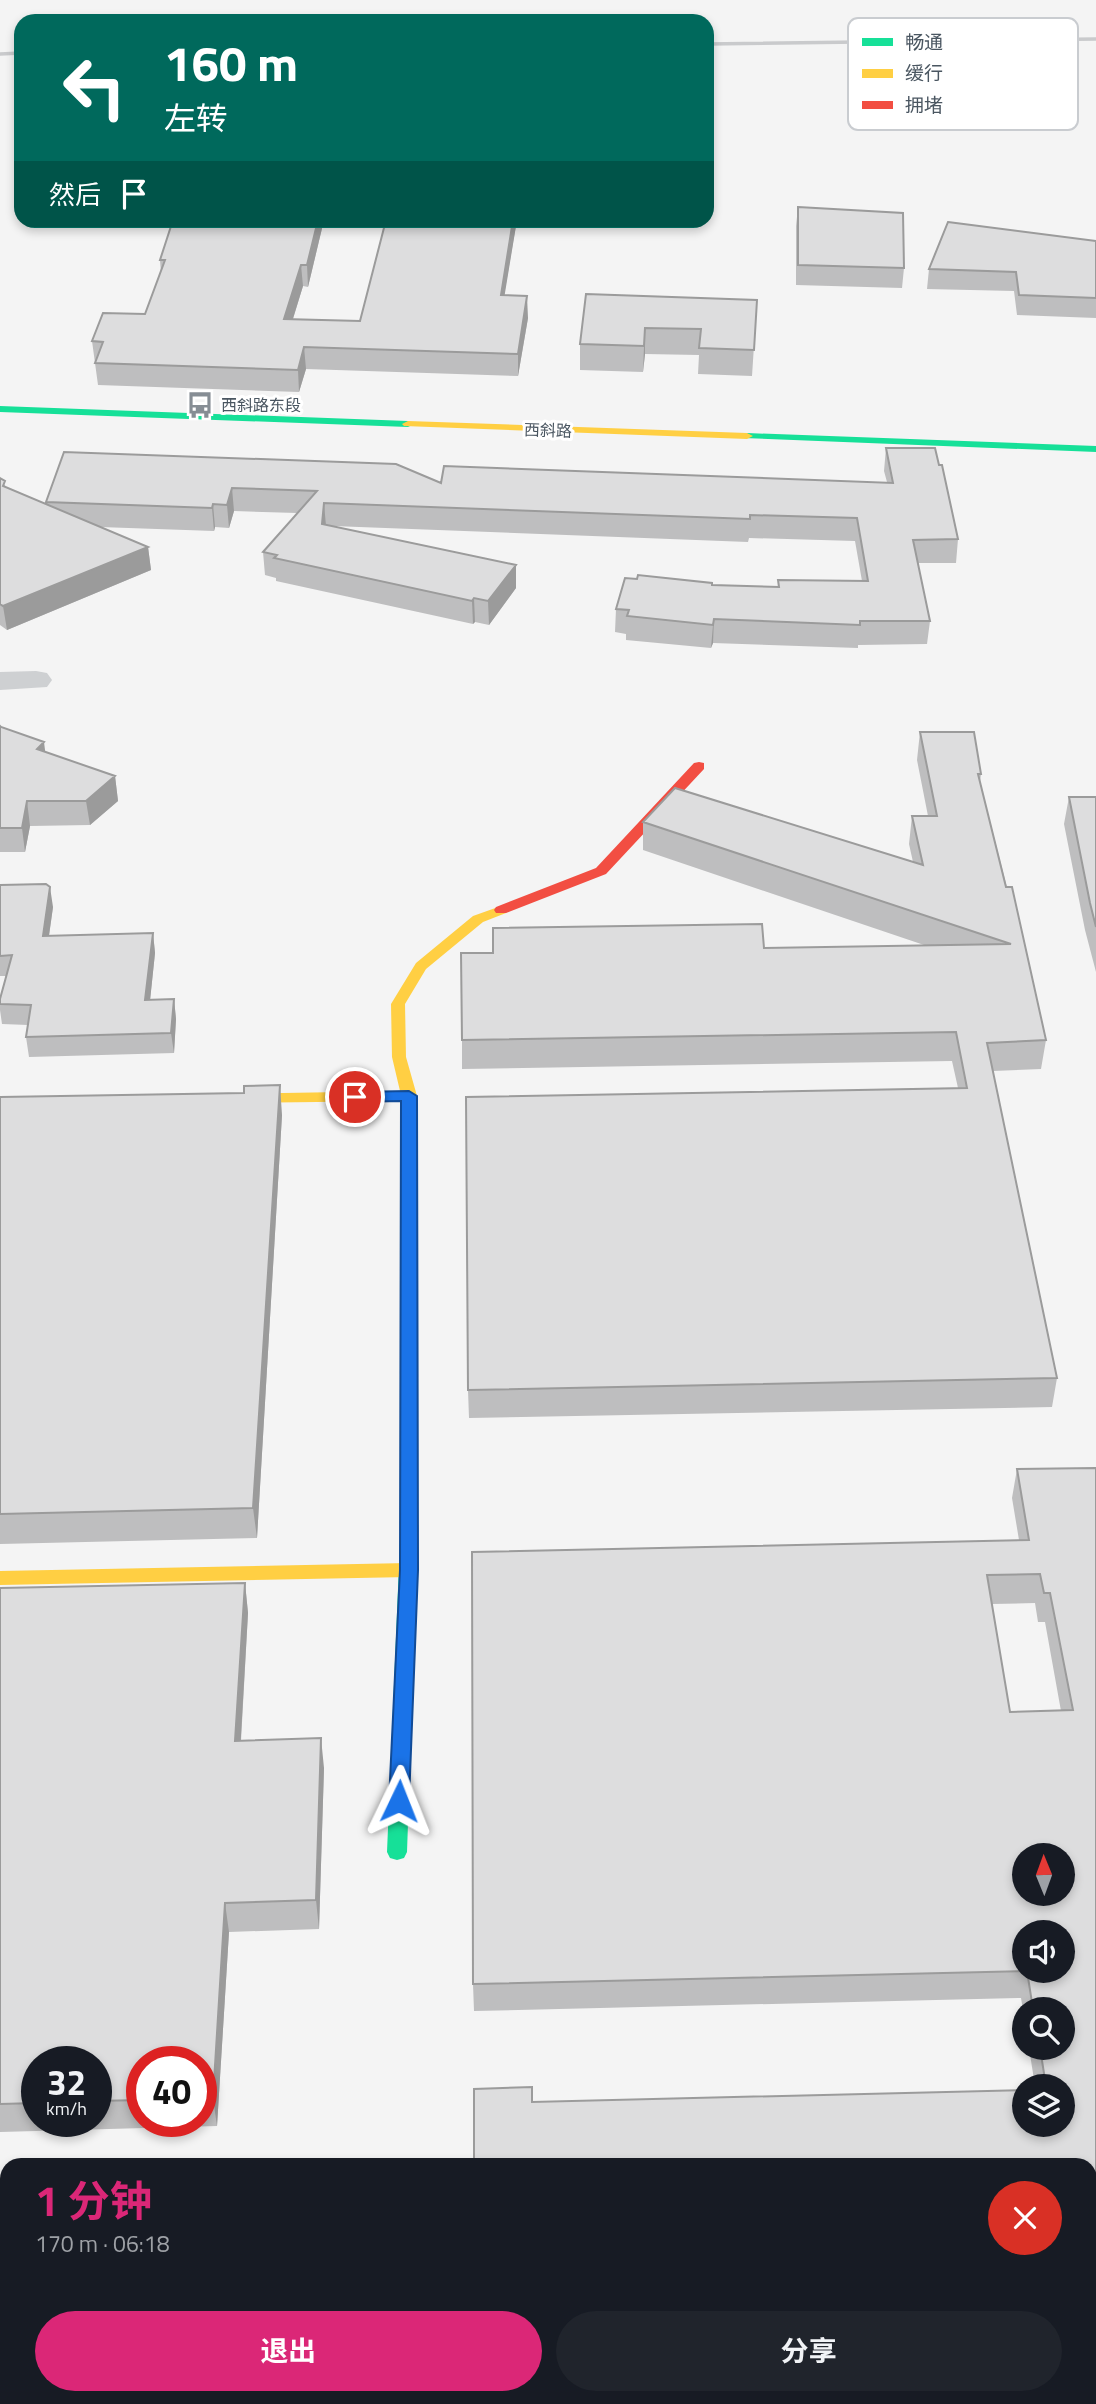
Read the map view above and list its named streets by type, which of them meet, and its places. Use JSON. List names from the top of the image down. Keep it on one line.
{"streets":{"street":["西斜路"]},"places":{"bus stop":["西斜路东段"]},"legend":["畅通","缓行","拥堵"],"north":"top","page":{"turn":["160 m","左转"],"then":"然后","speed":"32 km/h","limit":"40","heading":["1 分钟","170 m · 06:18"],"buttons":["退出","分享"]}}
